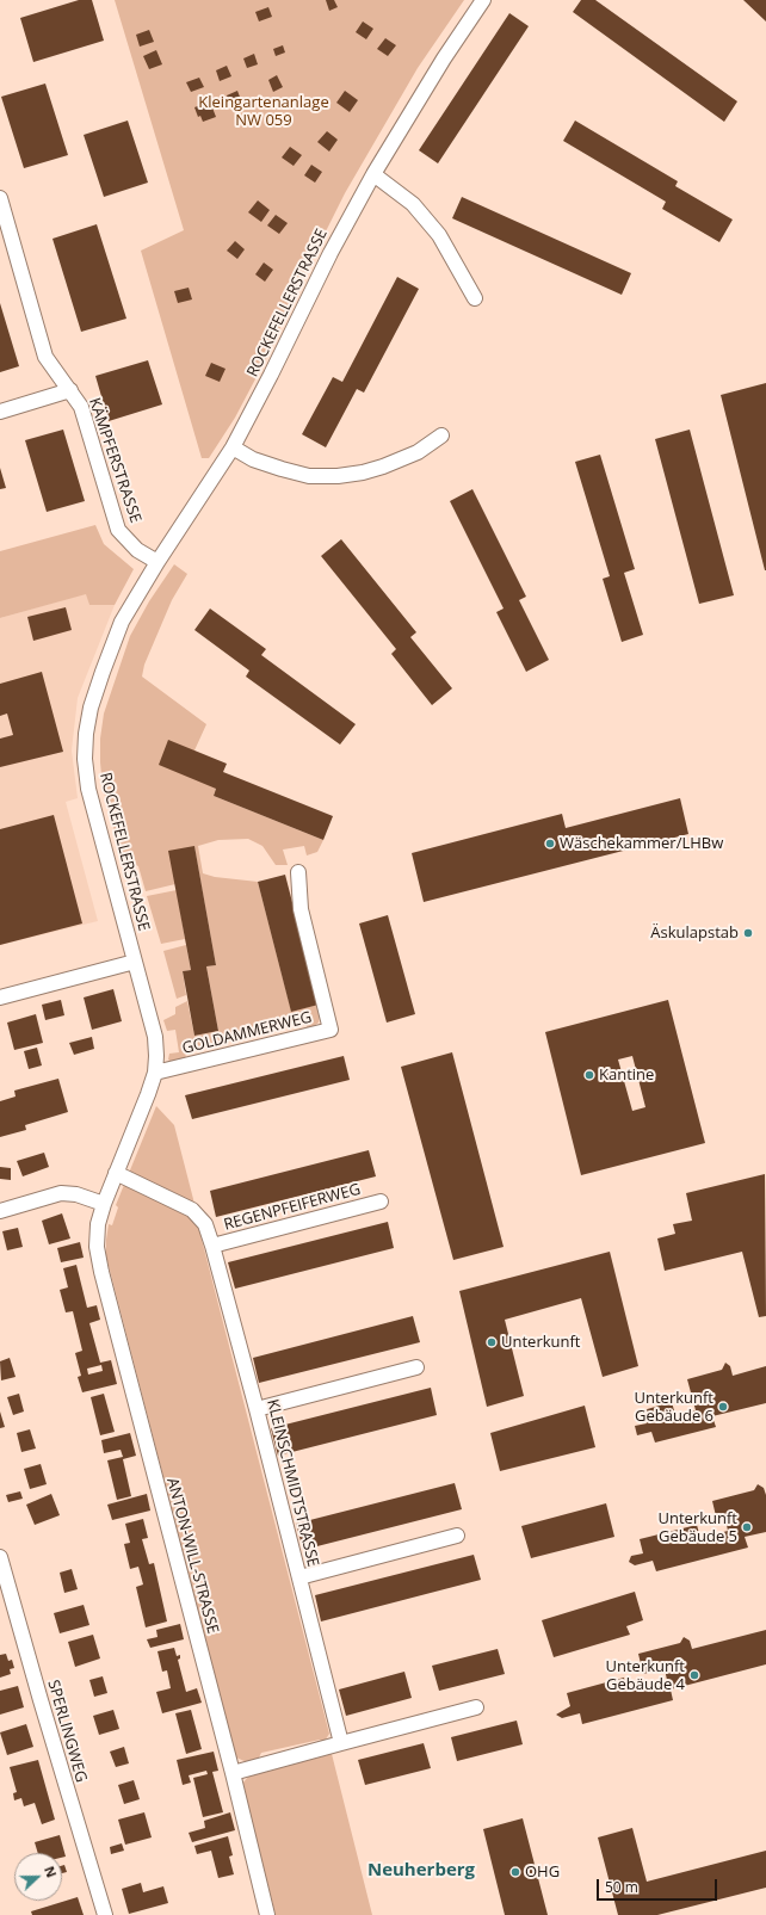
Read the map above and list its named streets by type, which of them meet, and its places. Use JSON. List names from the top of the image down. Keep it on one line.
{"streets":{"street":["ROCKEFELLERSTRASSE","KÄMPFERSTRASSE","GOLDAMMERWEG","REGENPFEIFERWEG","KLEINSCHMIDTSTRASSE","ANTON-WILL-STRASSE","SPERLINGWEG"]},"crossings":[["ROCKEFELLERSTRASSE","KÄMPFERSTRASSE"],["ROCKEFELLERSTRASSE","GOLDAMMERWEG"],["ROCKEFELLERSTRASSE","KLEINSCHMIDTSTRASSE"],["ROCKEFELLERSTRASSE","ANTON-WILL-STRASSE"],["REGENPFEIFERWEG","KLEINSCHMIDTSTRASSE"]],"districts":["Neuherberg"],"parks":["Kleingartenanlage NW 059"],"places":["Wäschekammer/LHBw","Äskulapstab","Kantine","Unterkunft","Unterkunft Gebäude 6","Unterkunft Gebäude 5","Unterkunft Gebäude 4","OHG"],"scale_bar":"50 m","north":"right"}
